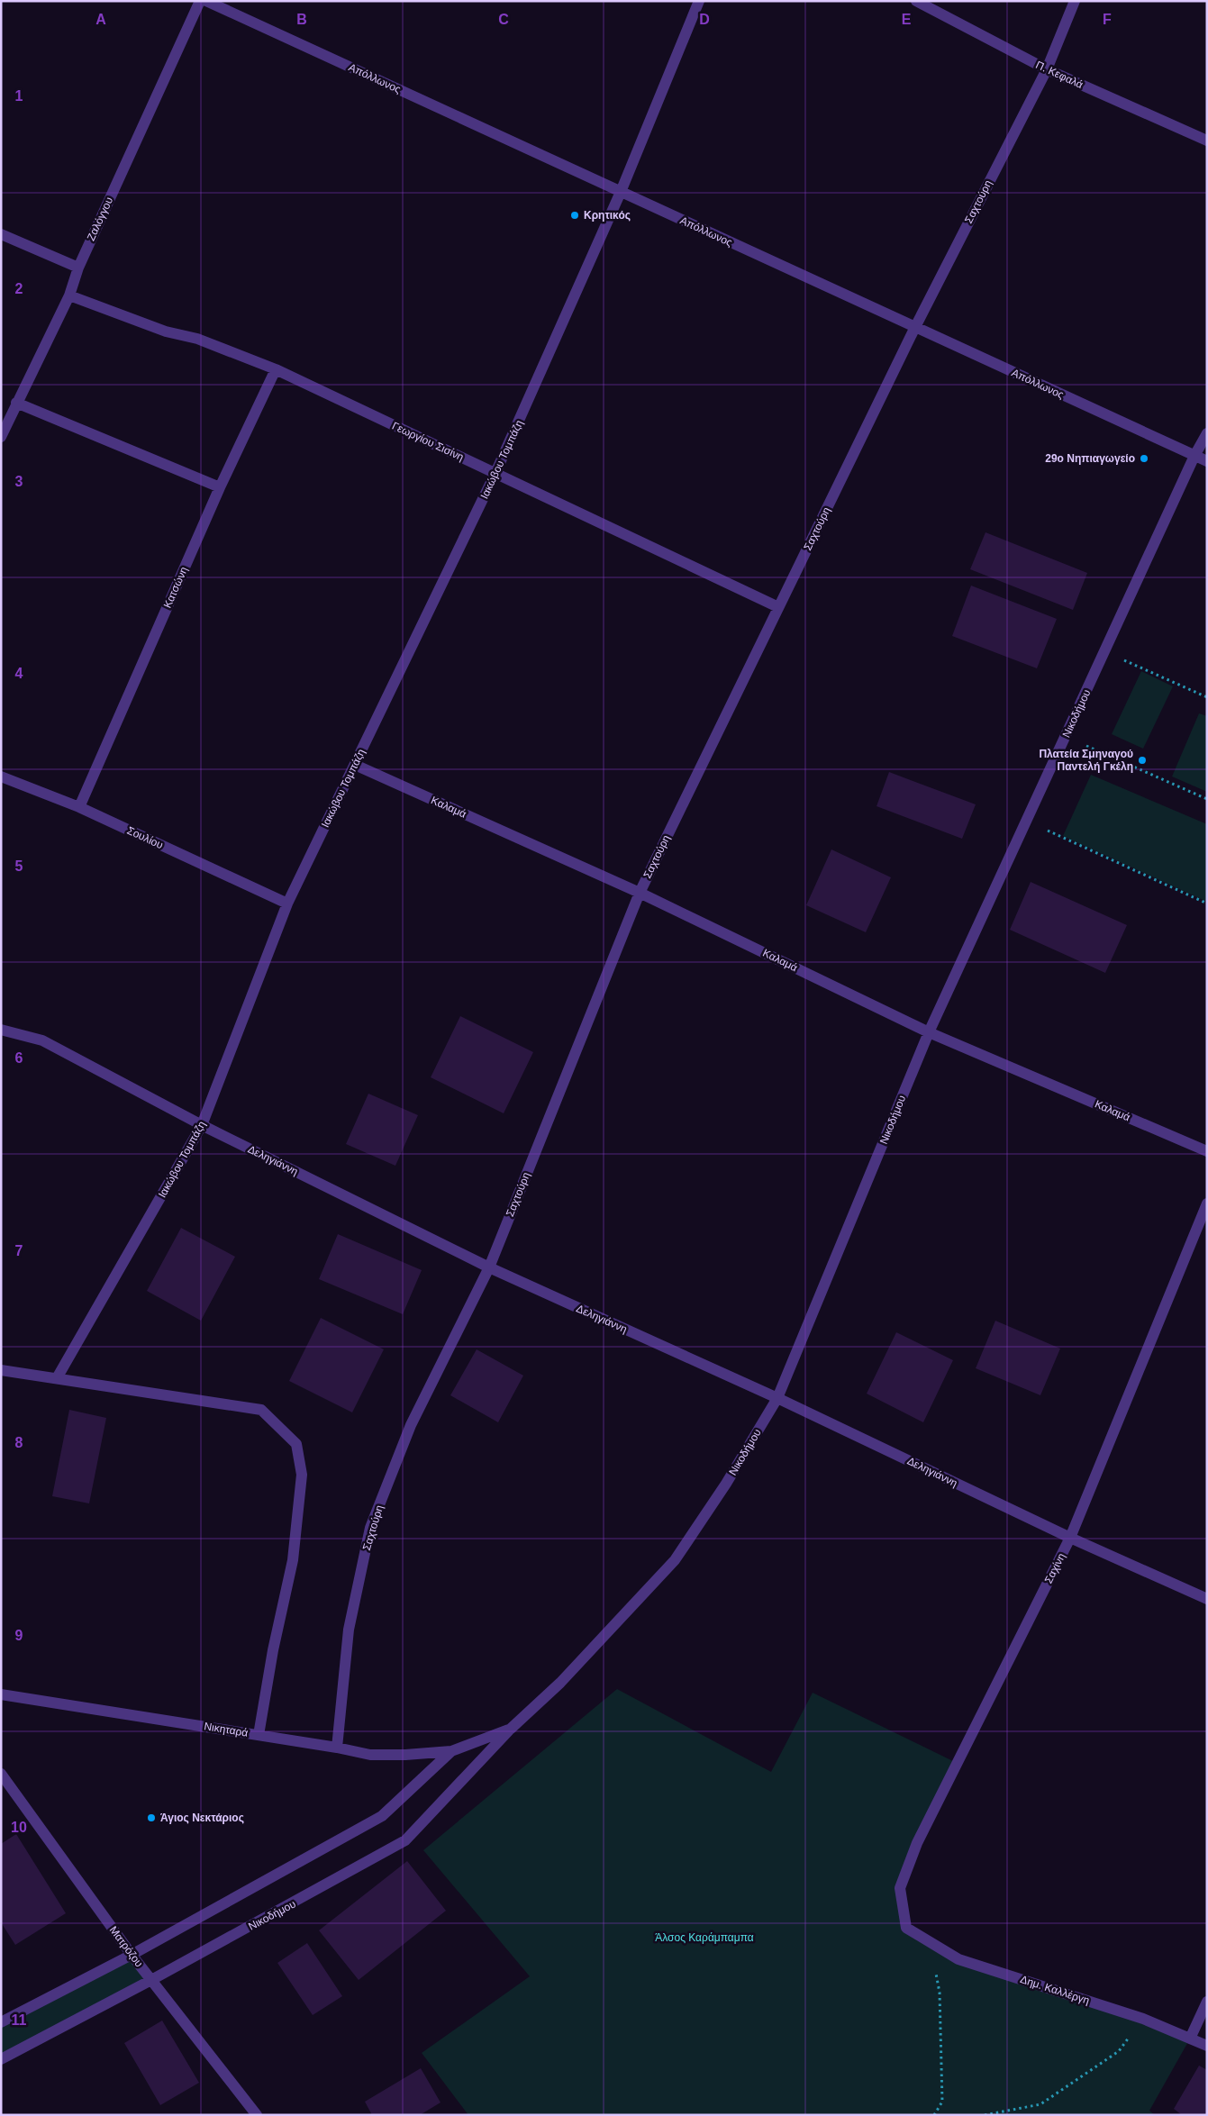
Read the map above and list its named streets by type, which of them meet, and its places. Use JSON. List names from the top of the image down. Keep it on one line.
{"streets":{"street":["Π. Κεφαλά","Απόλλωνος","Σαχτούρη","Ζαλόγγου","Γεωργίου Σισίνη","Ιακώβου Τομπάζη","Κατσώνη","Νικοδήμου","Καλαμά","Σουλίου","Δεληγιάννη","Σαχίνη","Νικηταρά","Ματρόζου","Δημ. Καλλέργη"]},"crossings":[["Π. Κεφαλά","Σαχτούρη"],["Απόλλωνος","Σαχτούρη"],["Απόλλωνος","Ιακώβου Τομπάζη"],["Απόλλωνος","Νικοδήμου"],["Σαχτούρη","Γεωργίου Σισίνη"],["Σαχτούρη","Καλαμά"],["Σαχτούρη","Δεληγιάννη"],["Σαχτούρη","Νικηταρά"],["Ζαλόγγου","Γεωργίου Σισίνη"],["Γεωργίου Σισίνη","Ιακώβου Τομπάζη"],["Γεωργίου Σισίνη","Κατσώνη"],["Ιακώβου Τομπάζη","Καλαμά"],["Ιακώβου Τομπάζη","Σουλίου"],["Ιακώβου Τομπάζη","Δεληγιάννη"],["Κατσώνη","Σουλίου"],["Νικοδήμου","Καλαμά"],["Νικοδήμου","Δεληγιάννη"],["Νικοδήμου","Νικηταρά"],["Νικοδήμου","Ματρόζου"],["Δεληγιάννη","Σαχίνη"],["Σαχίνη","Δημ. Καλλέργη"]],"parks":["Άλσος Καράμπαμπα"],"places":["Κρητικός","29ο Νηπιαγωγείο","Πλατεία Σμηναγού Παντελή Γκέλη","Άγιος Νεκτάριος"],"grid":{"columns":["A","B","C","D","E","F"],"rows":["1","2","3","4","5","6","7","8","9","10","11"]}}
